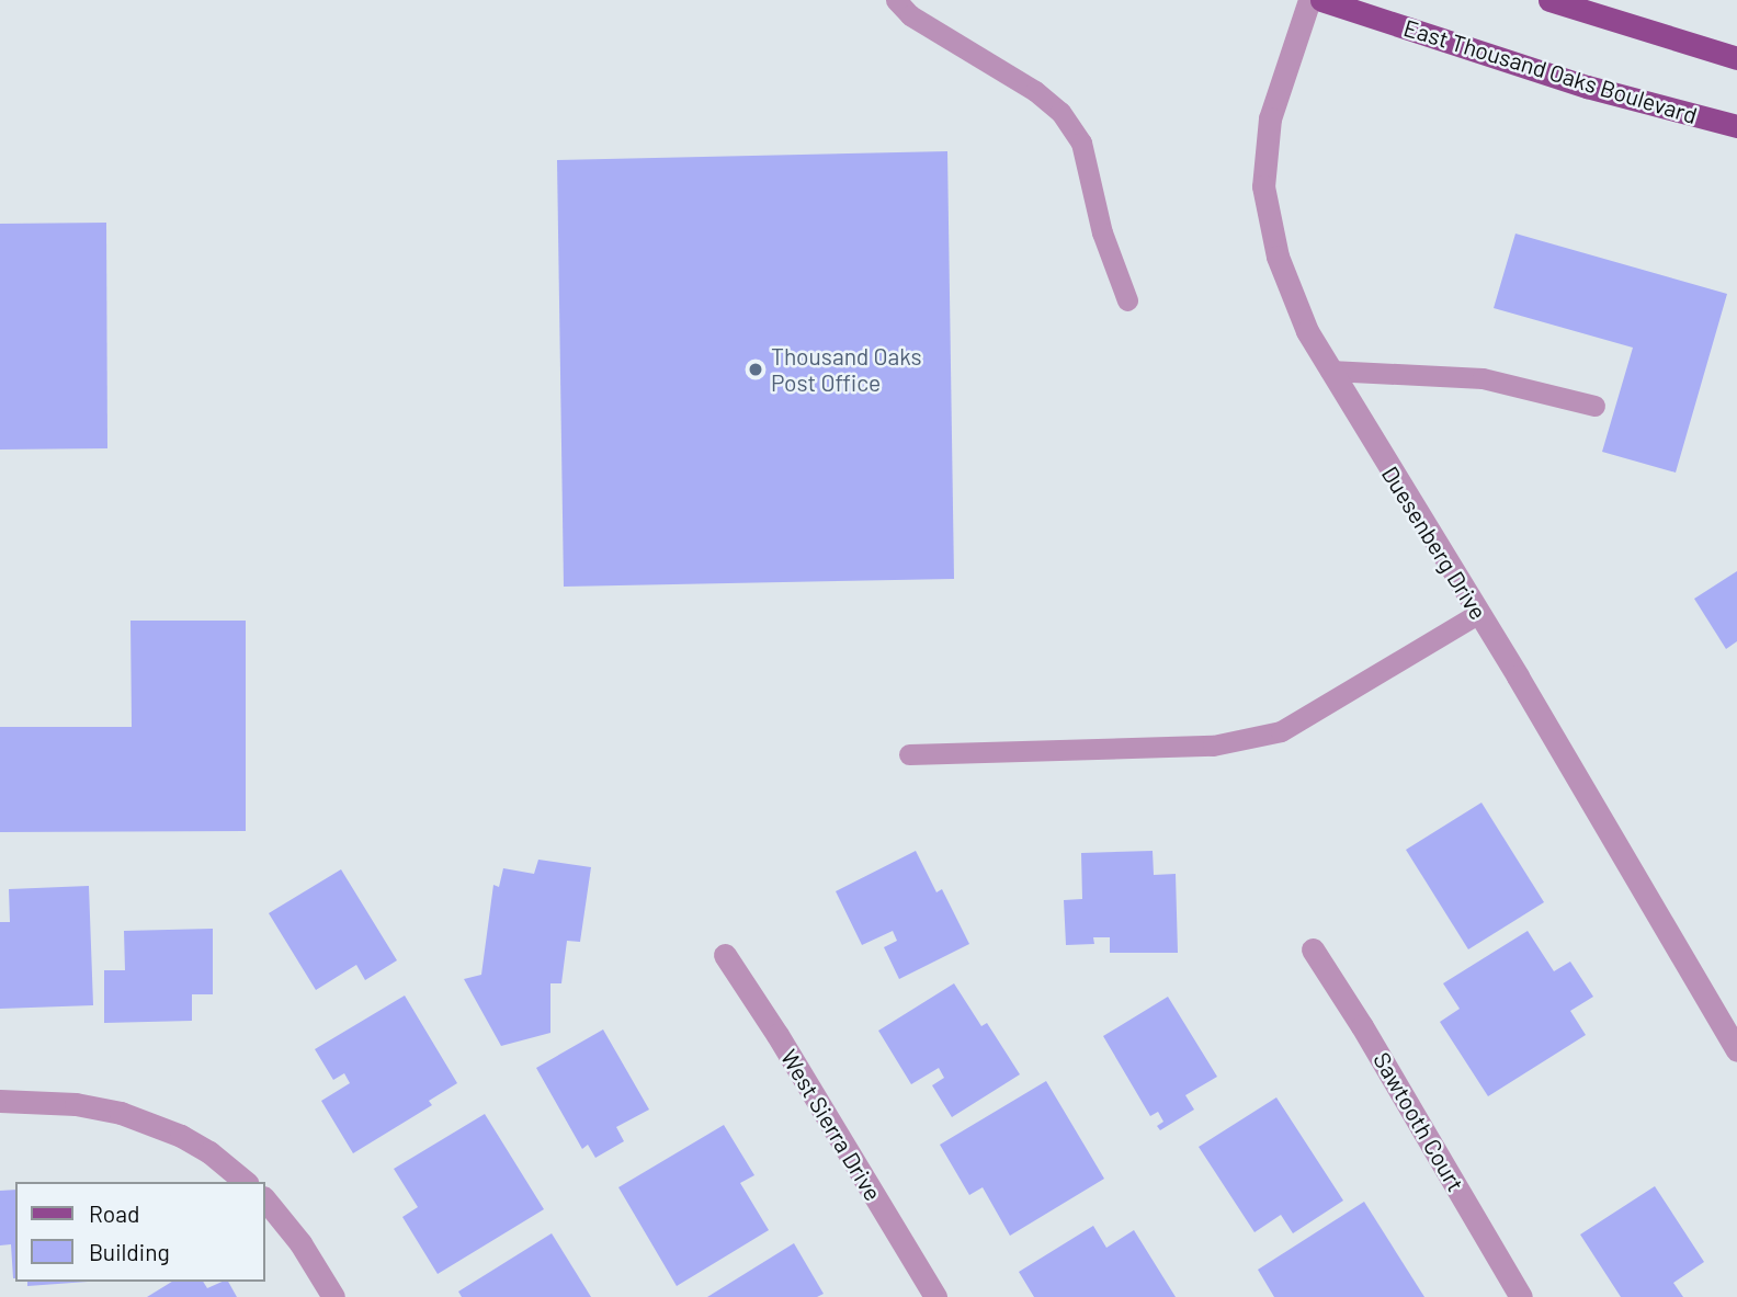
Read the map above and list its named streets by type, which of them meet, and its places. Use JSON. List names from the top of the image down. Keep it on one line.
{"streets":{"main road":["East Thousand Oaks Boulevard"],"street":["Duesenberg Drive","Sawtooth Court","West Sierra Drive"]},"places":["Thousand Oaks Post Office"],"legend":["Road","Building"]}
